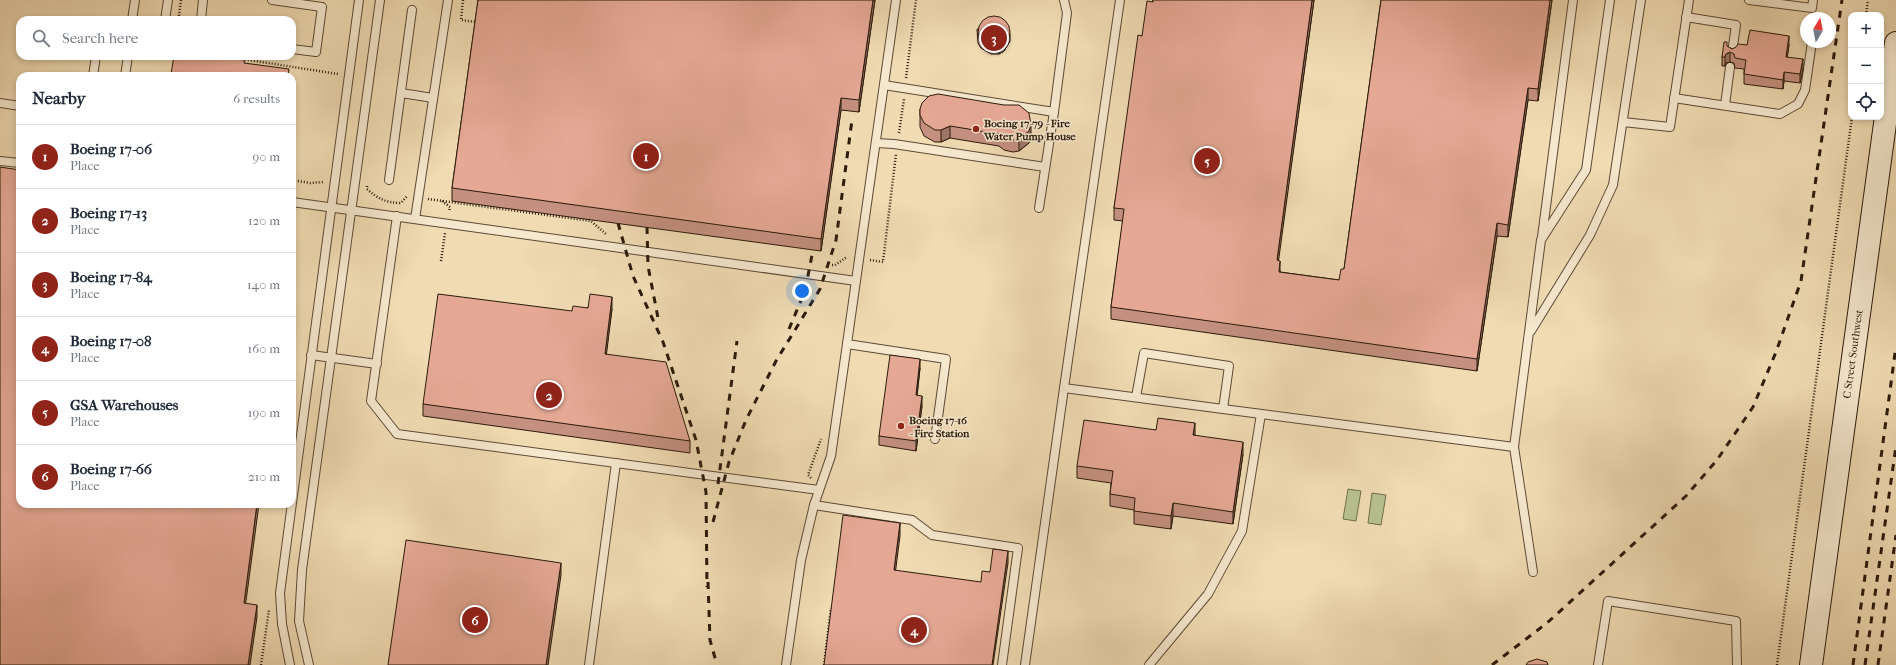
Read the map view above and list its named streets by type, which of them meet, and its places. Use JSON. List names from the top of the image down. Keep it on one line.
{"streets":{"main road":["C Street Southwest"]},"places":["Boeing 17-79 - Fire Water Pump House","Boeing 17-16 - Fire Station"],"north":"top","page":{"map_buttons":["+","−"],"search":"Search here","pins":["3","1","5","2","6","4"],"heading":["Nearby","6 results"],"list":[{"mark":"1","name":"Boeing 17-06","note":"Place","value":"90 m"},{"mark":"2","name":"Boeing 17-13","note":"Place","value":"120 m"},{"mark":"3","name":"Boeing 17-84","note":"Place","value":"140 m"},{"mark":"4","name":"Boeing 17-08","note":"Place","value":"160 m"},{"mark":"5","name":"GSA Warehouses","note":"Place","value":"190 m"},{"mark":"6","name":"Boeing 17-66","note":"Place","value":"210 m"}]}}
